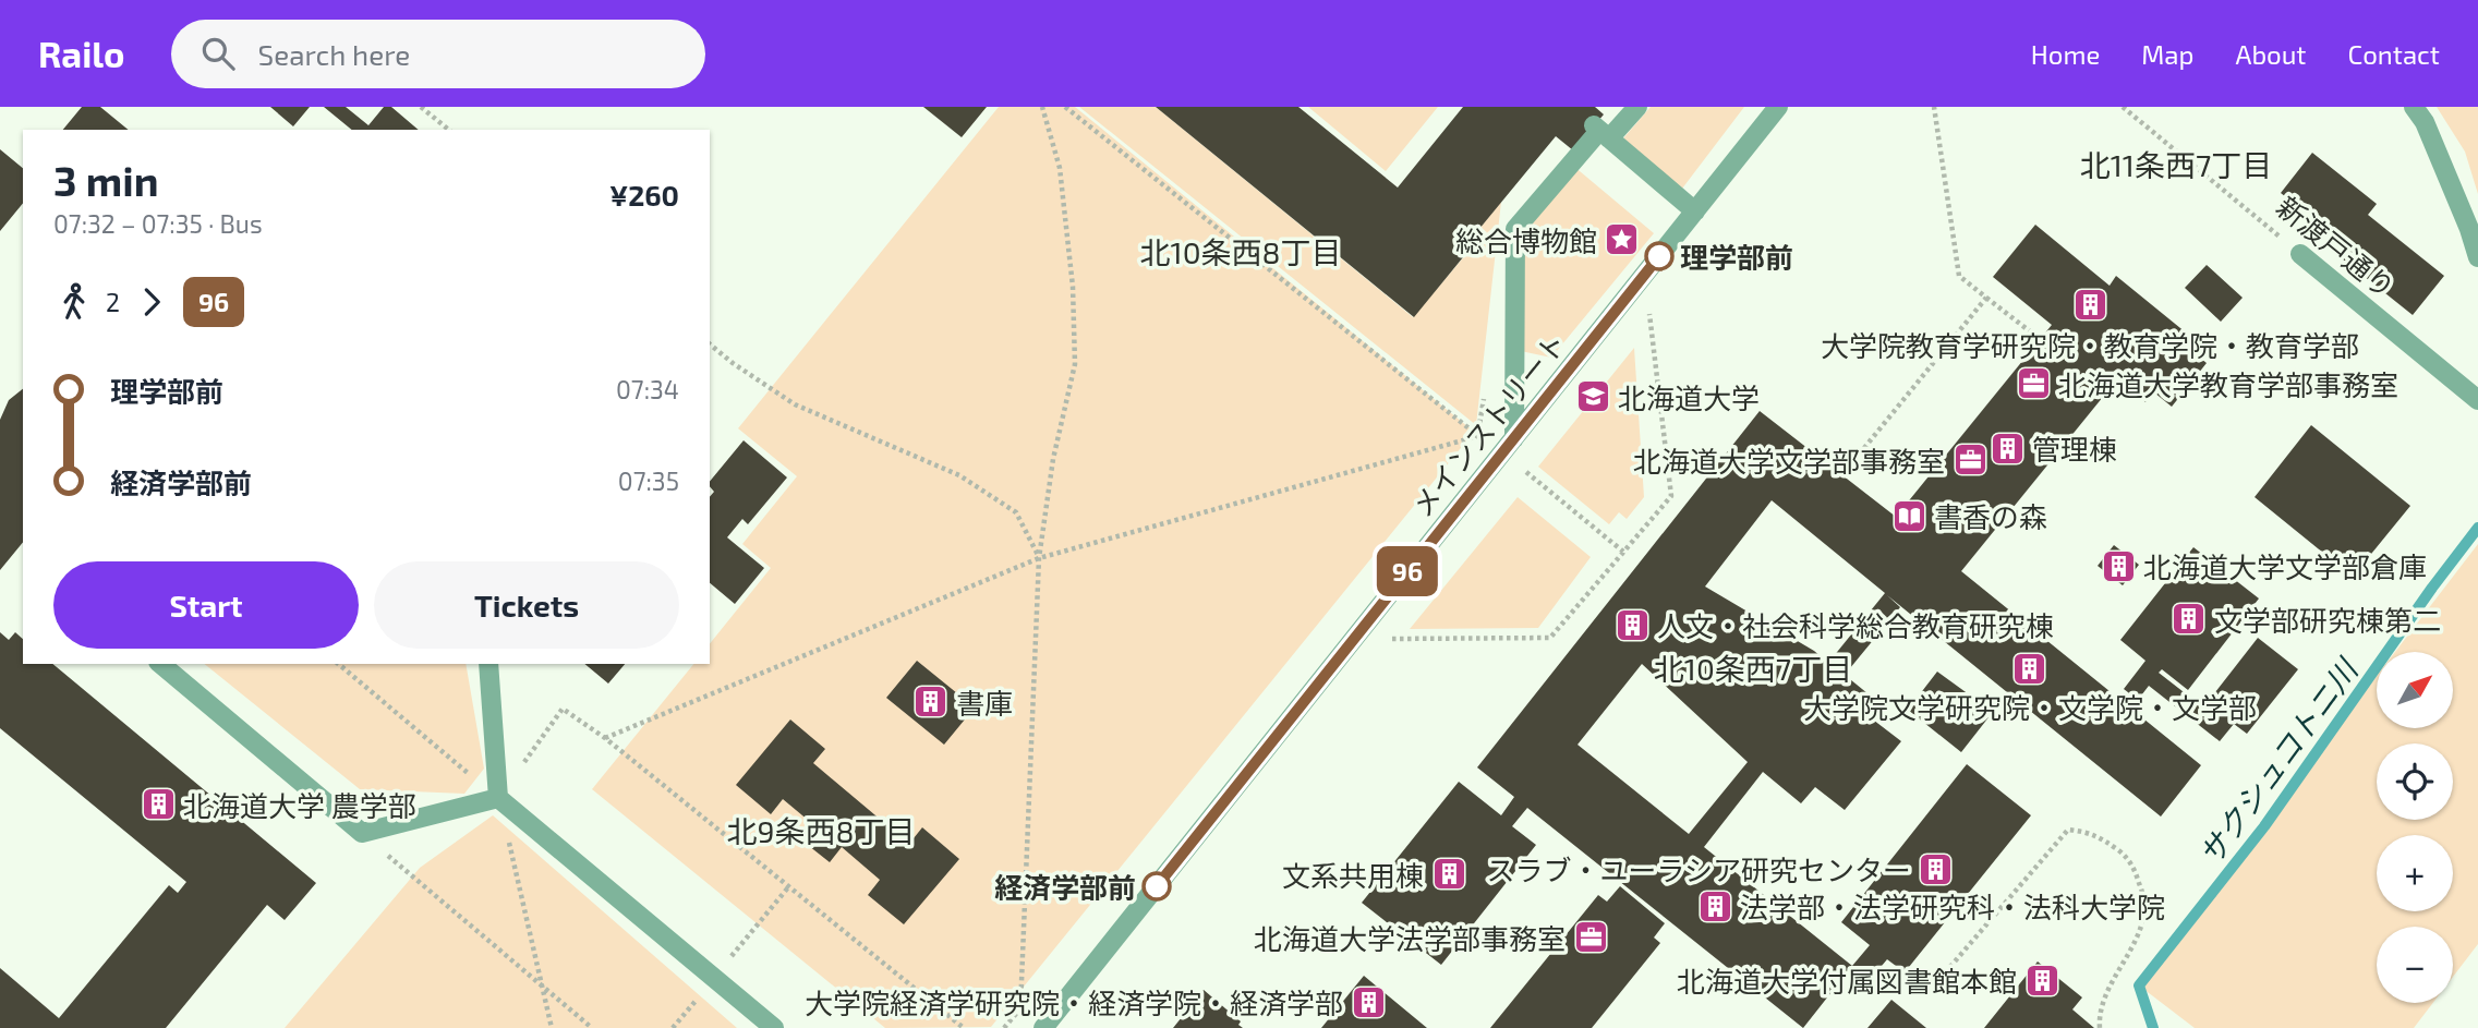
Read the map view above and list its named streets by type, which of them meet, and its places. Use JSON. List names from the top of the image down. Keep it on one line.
{"streets":{"street":["新渡戸通り","メインストリート"]},"districts":["北11条西7丁目","北10条西8丁目","北10条西7丁目","北9条西8丁目"],"water":["サクシュコトニ川"],"places":{"place":["総合博物館"],"other":["理学部前","経済学部前"],"building":["大学院教育学研究院・教育学院・教育学部","管理棟","北海道大学文学部倉庫","文学部研究棟第二","人文・社会科学総合教育研究棟","大学院文学研究院・文学院・文学部","書庫","北海道大学 農学部","スラブ・ユーラシア研究センター","文系共用棟","法学部・法学研究科・法科大学院","北海道大学付属図書館本館","大学院経済学研究院・経済学院・経済学部"],"office":["北海道大学教育学部事務室","北海道大学文学部事務室","北海道大学法学部事務室"],"school or university":["北海道大学"],"library":["書香の森"]},"lines":["bus line 96"],"north":"top right","page":{"header":"Railo","search":"Search here","nav":["Home","Map","About","Contact"],"on_map":"96","heading":["3 min","07:32 – 07:35 · Bus","¥260"],"legs":["2","96"],"list":[{"name":"理学部前","value":"07:34"},{"name":"経済学部前","value":"07:35"}],"buttons":["Start","Tickets"],"map_buttons":["+","−"]}}
